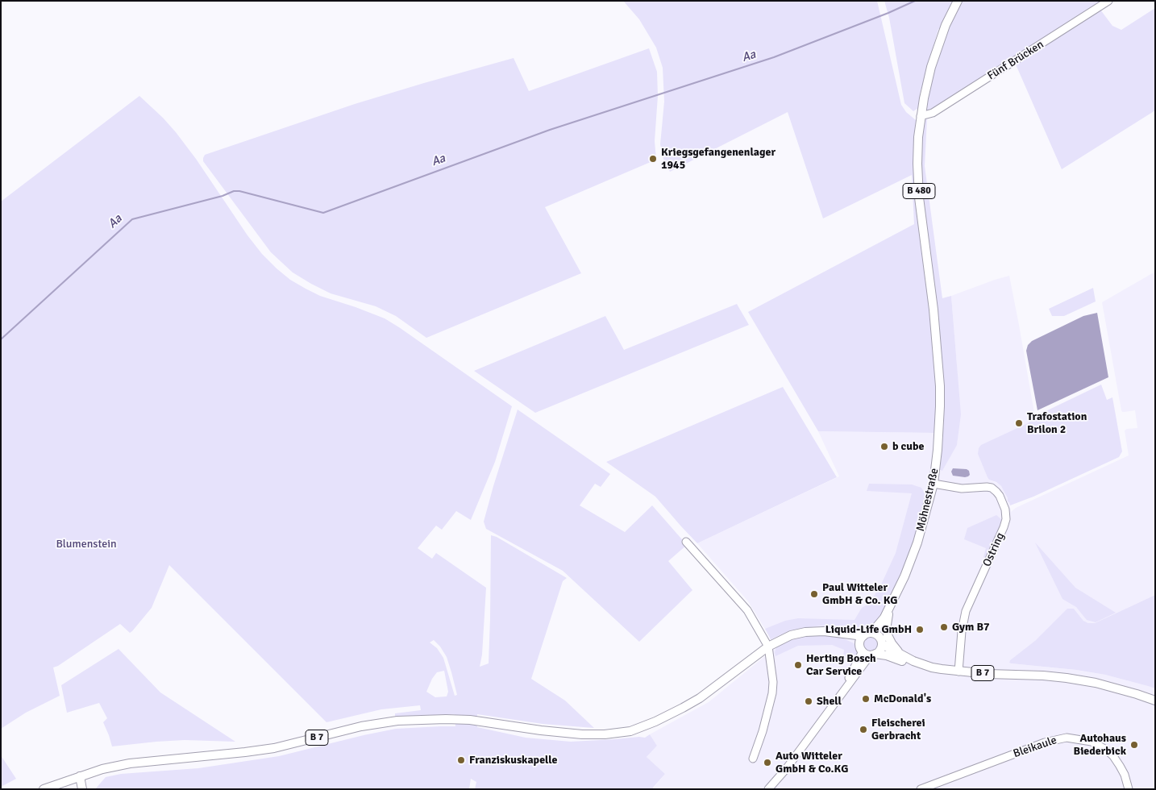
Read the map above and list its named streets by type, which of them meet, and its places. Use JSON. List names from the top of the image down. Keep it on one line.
{"streets":{"main road":["B 480","Möhnestraße","B 7"],"street":["Fünf Brücken","Ostring","Bleikaule"]},"crossings":[["Fünf Brücken","B 480"],["Fünf Brücken","Möhnestraße"],["B 480","Möhnestraße"],["B 480","B 7"],["Möhnestraße","Ostring"],["Ostring","B 7"]],"water":["Aa"],"parks":["Blumenstein"],"places":["Kriegsgefangenenlager 1945","Trafostation Brilon 2","b cube","Paul Witteler GmbH & Co. KG","Gym B7","Liquid-Life GmbH","Herting Bosch Car Service","McDonald's","Shell","Fleischerei Gerbracht","Autohaus Biederbick","Franziskuskapelle","Auto Witteler GmbH & Co.KG"]}
